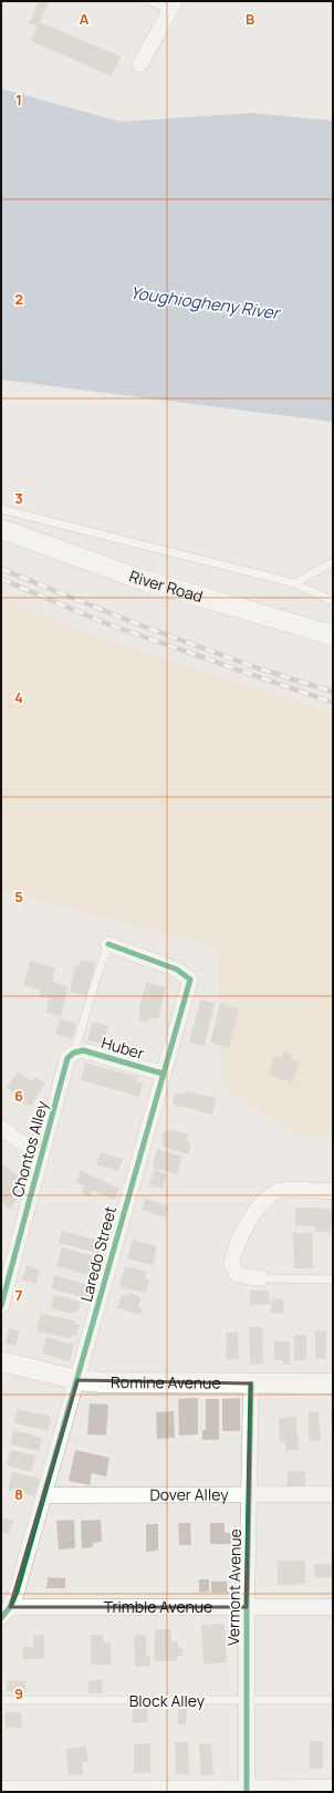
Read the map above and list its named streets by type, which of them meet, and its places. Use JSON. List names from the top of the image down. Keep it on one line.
{"streets":{"street":["River Road","Huber","Chontos Alley","Laredo Street","Romine Avenue","Dover Alley","Vermont Avenue","Trimble Avenue"],"lane":["Block Alley"]},"crossings":[["Huber","Chontos Alley"],["Huber","Laredo Street"],["Laredo Street","Romine Avenue"],["Laredo Street","Dover Alley"],["Laredo Street","Trimble Avenue"],["Romine Avenue","Vermont Avenue"],["Dover Alley","Vermont Avenue"],["Vermont Avenue","Trimble Avenue"],["Vermont Avenue","Block Alley"]],"water":["Youghiogheny River"],"grid":{"columns":["A","B"],"rows":["1","2","3","4","5","6","7","8","9"]}}
